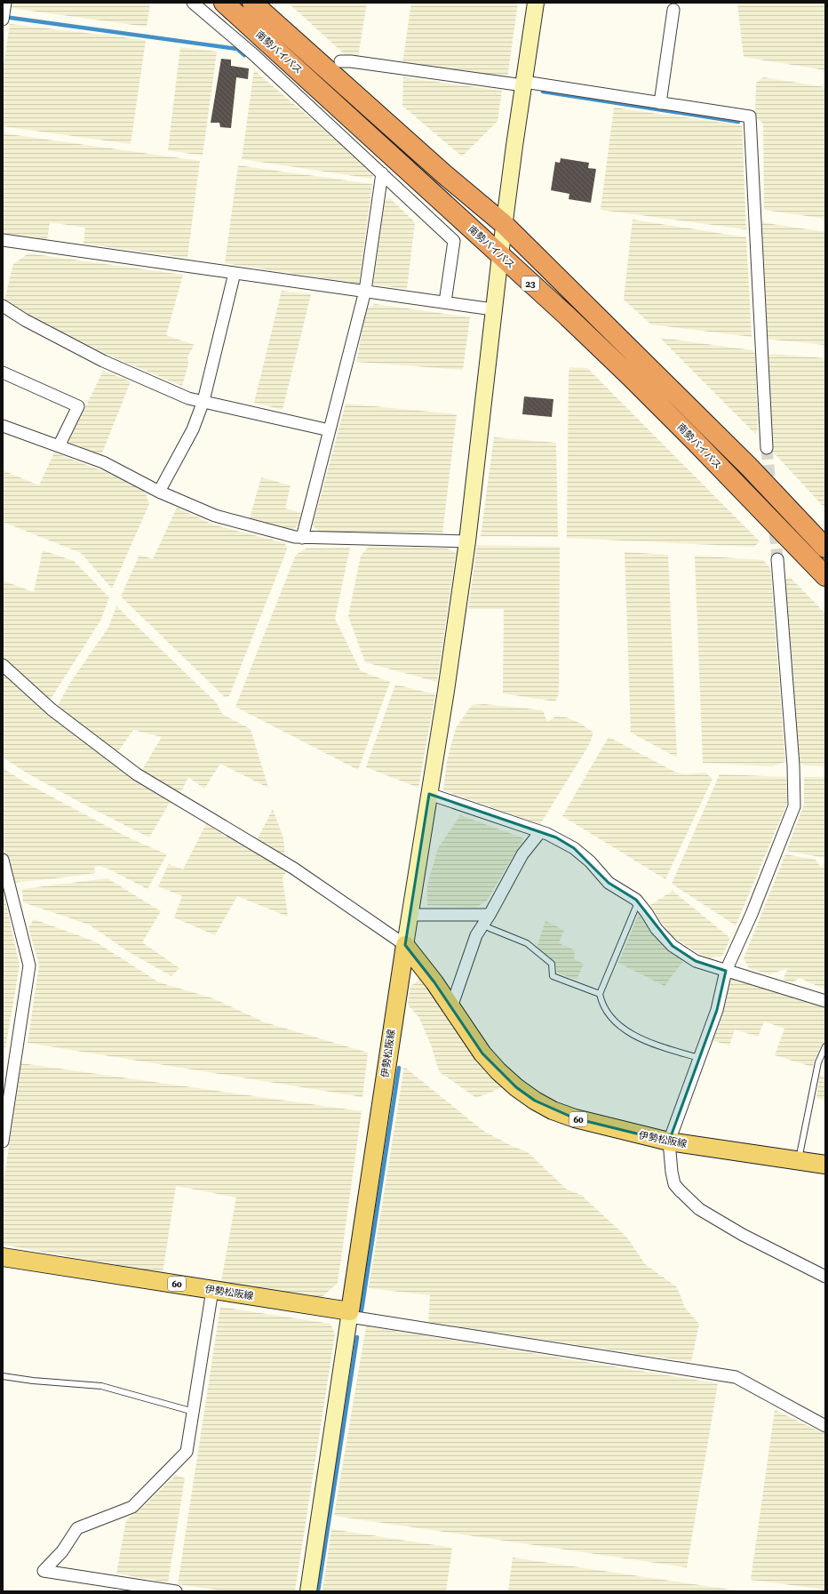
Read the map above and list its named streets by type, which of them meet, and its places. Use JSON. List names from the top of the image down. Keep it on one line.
{"streets":{"highway":["南勢バイパス","23"],"main road":["伊勢松阪線","60"]}}
